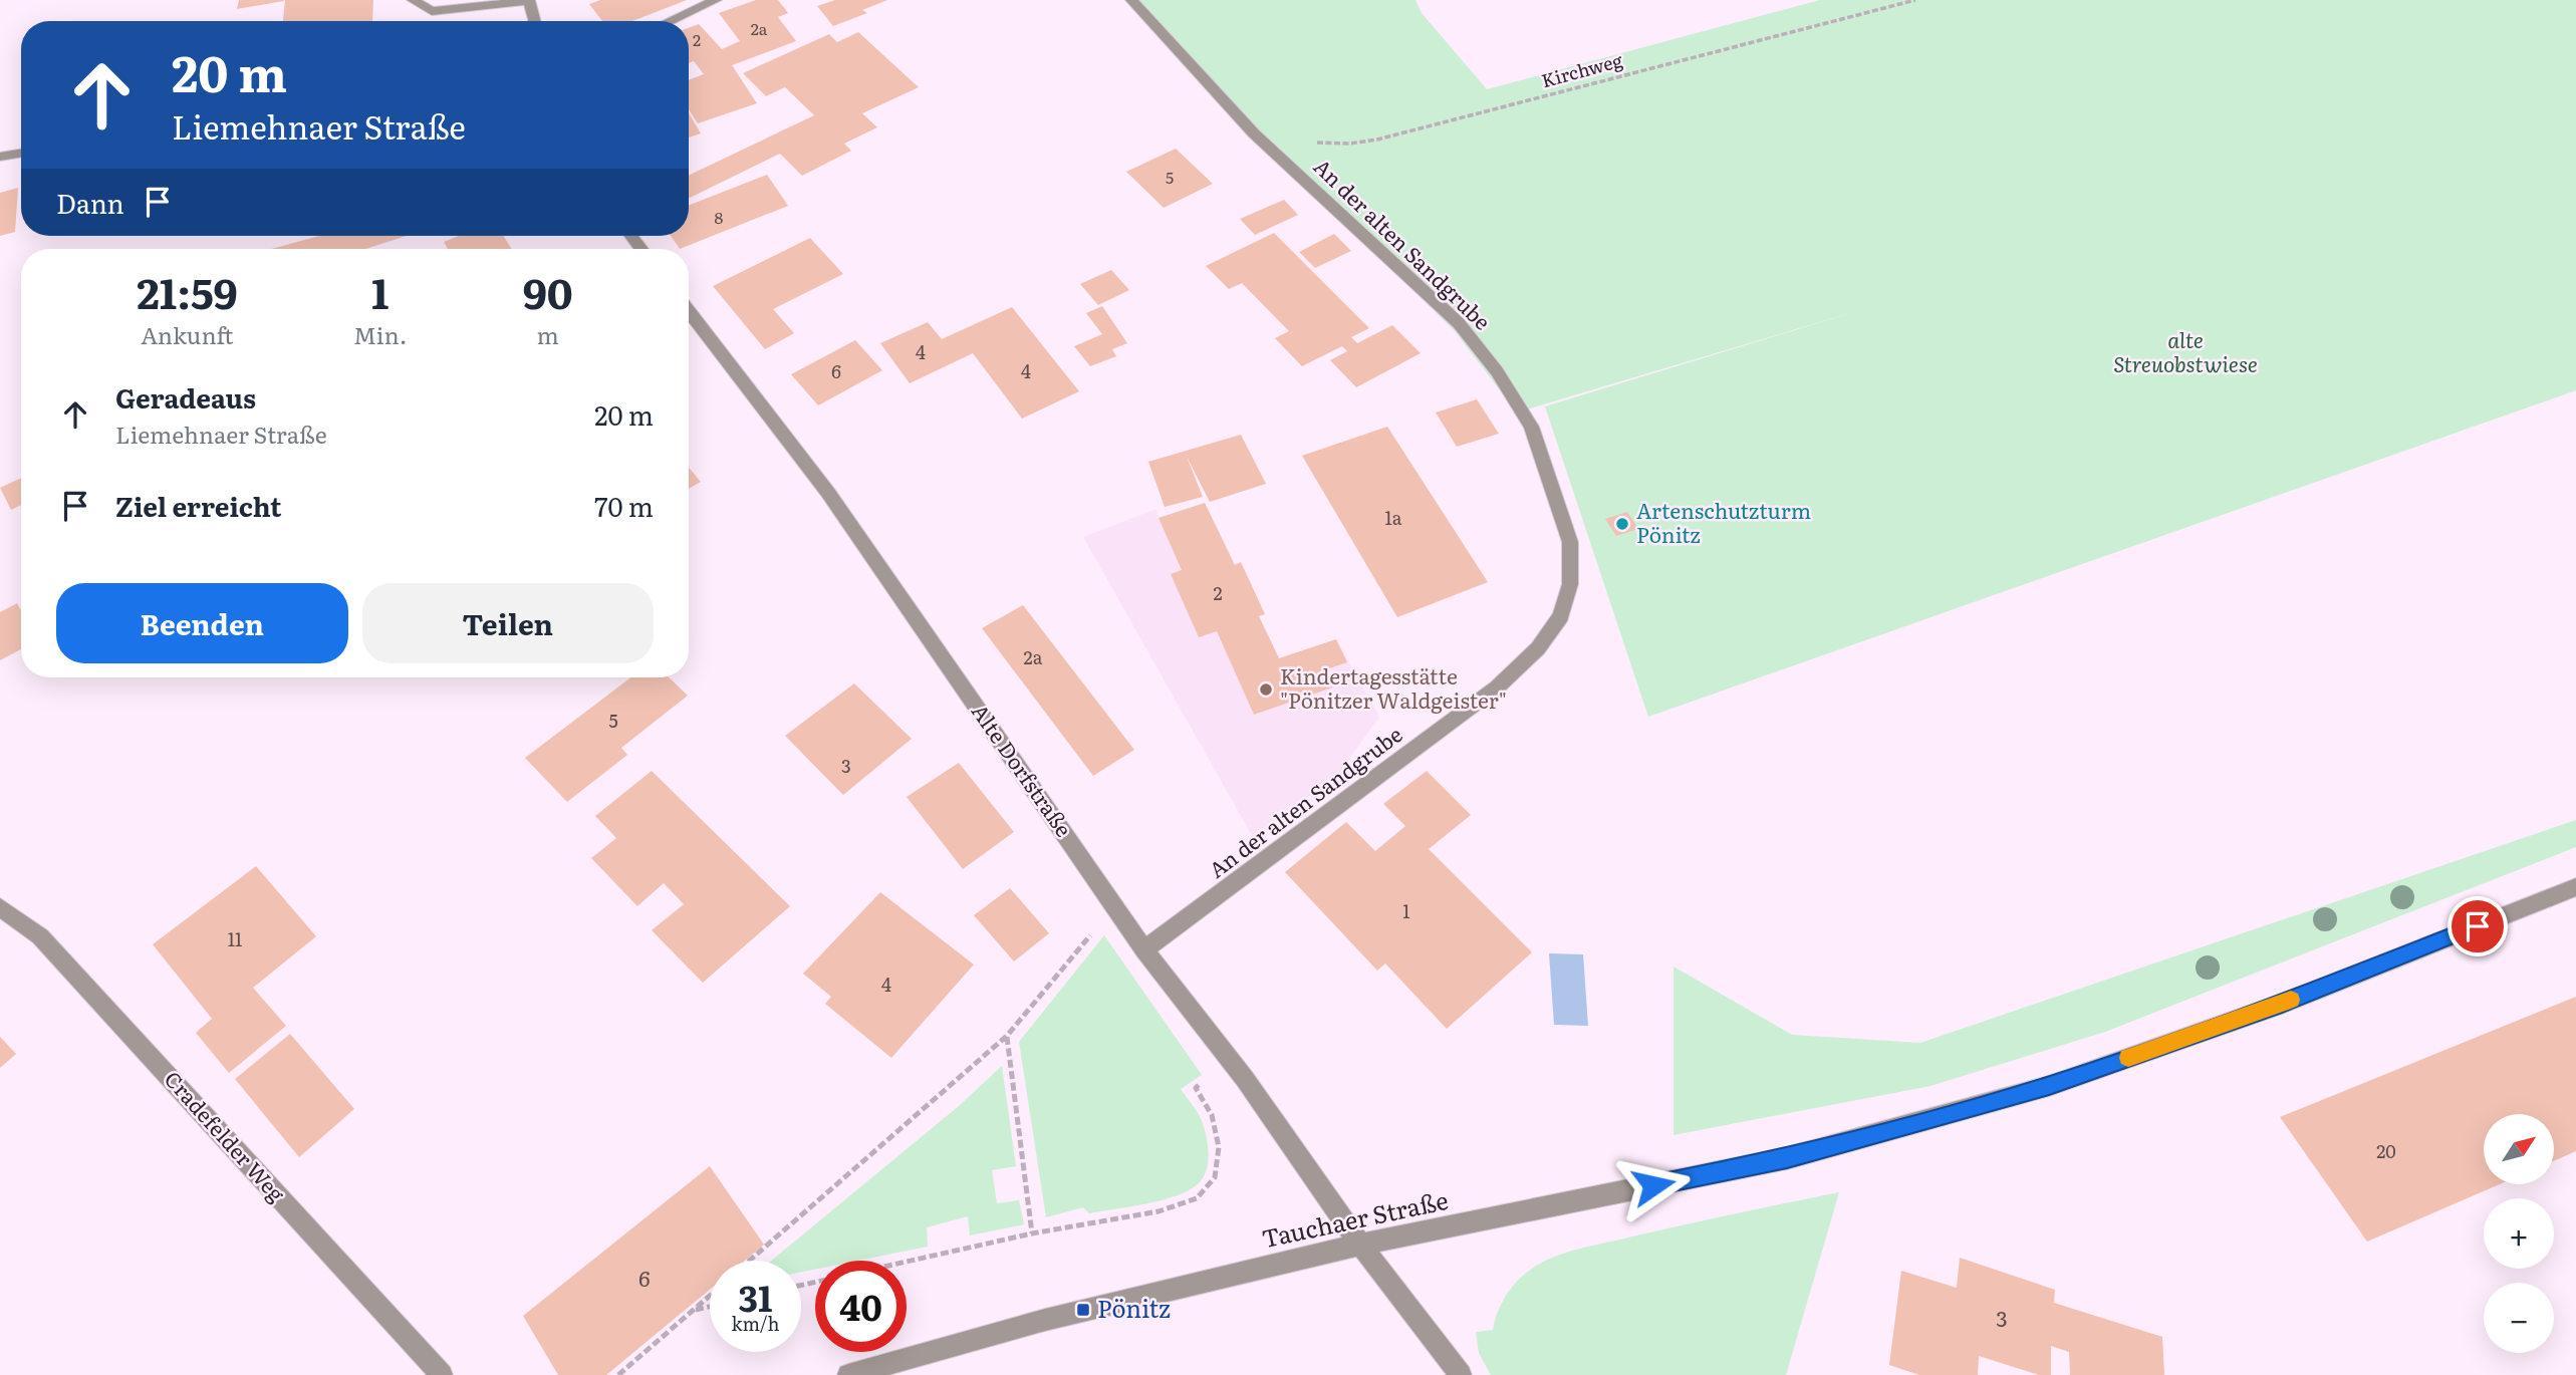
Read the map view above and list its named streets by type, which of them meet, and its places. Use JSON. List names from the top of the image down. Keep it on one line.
{"streets":{"street":["An der alten Sandgrube","Alte Dorfstraße","Cradefelder Weg","Tauchaer Straße"],"path":["Kirchweg"]},"crossings":[["Kirchweg","An der alten Sandgrube"],["An der alten Sandgrube","Alte Dorfstraße"],["Alte Dorfstraße","Tauchaer Straße"]],"parks":["alte Streuobstwiese"],"places":{"other":["Artenschutzturm Pönitz","Kindertagesstätte \"Pönitzer Waldgeister\""],"transit":["Pönitz"]},"house_numbers":["2a","2","5","8","4","6","4","1a","2","2a","5","3","1","11","4","20","6","3"],"north":"top right","page":{"turn":["20 m","Liemehnaer Straße"],"then":"Dann","eta":["21:59","Ankunft","1","Min.","90","m"],"list":[{"name":"Geradeaus","note":"Liemehnaer Straße","value":"20 m"},{"name":"Ziel erreicht","value":"70 m"}],"buttons":["Beenden","Teilen"],"map_buttons":["+","−"],"speed":"31 km/h","limit":"40"}}
